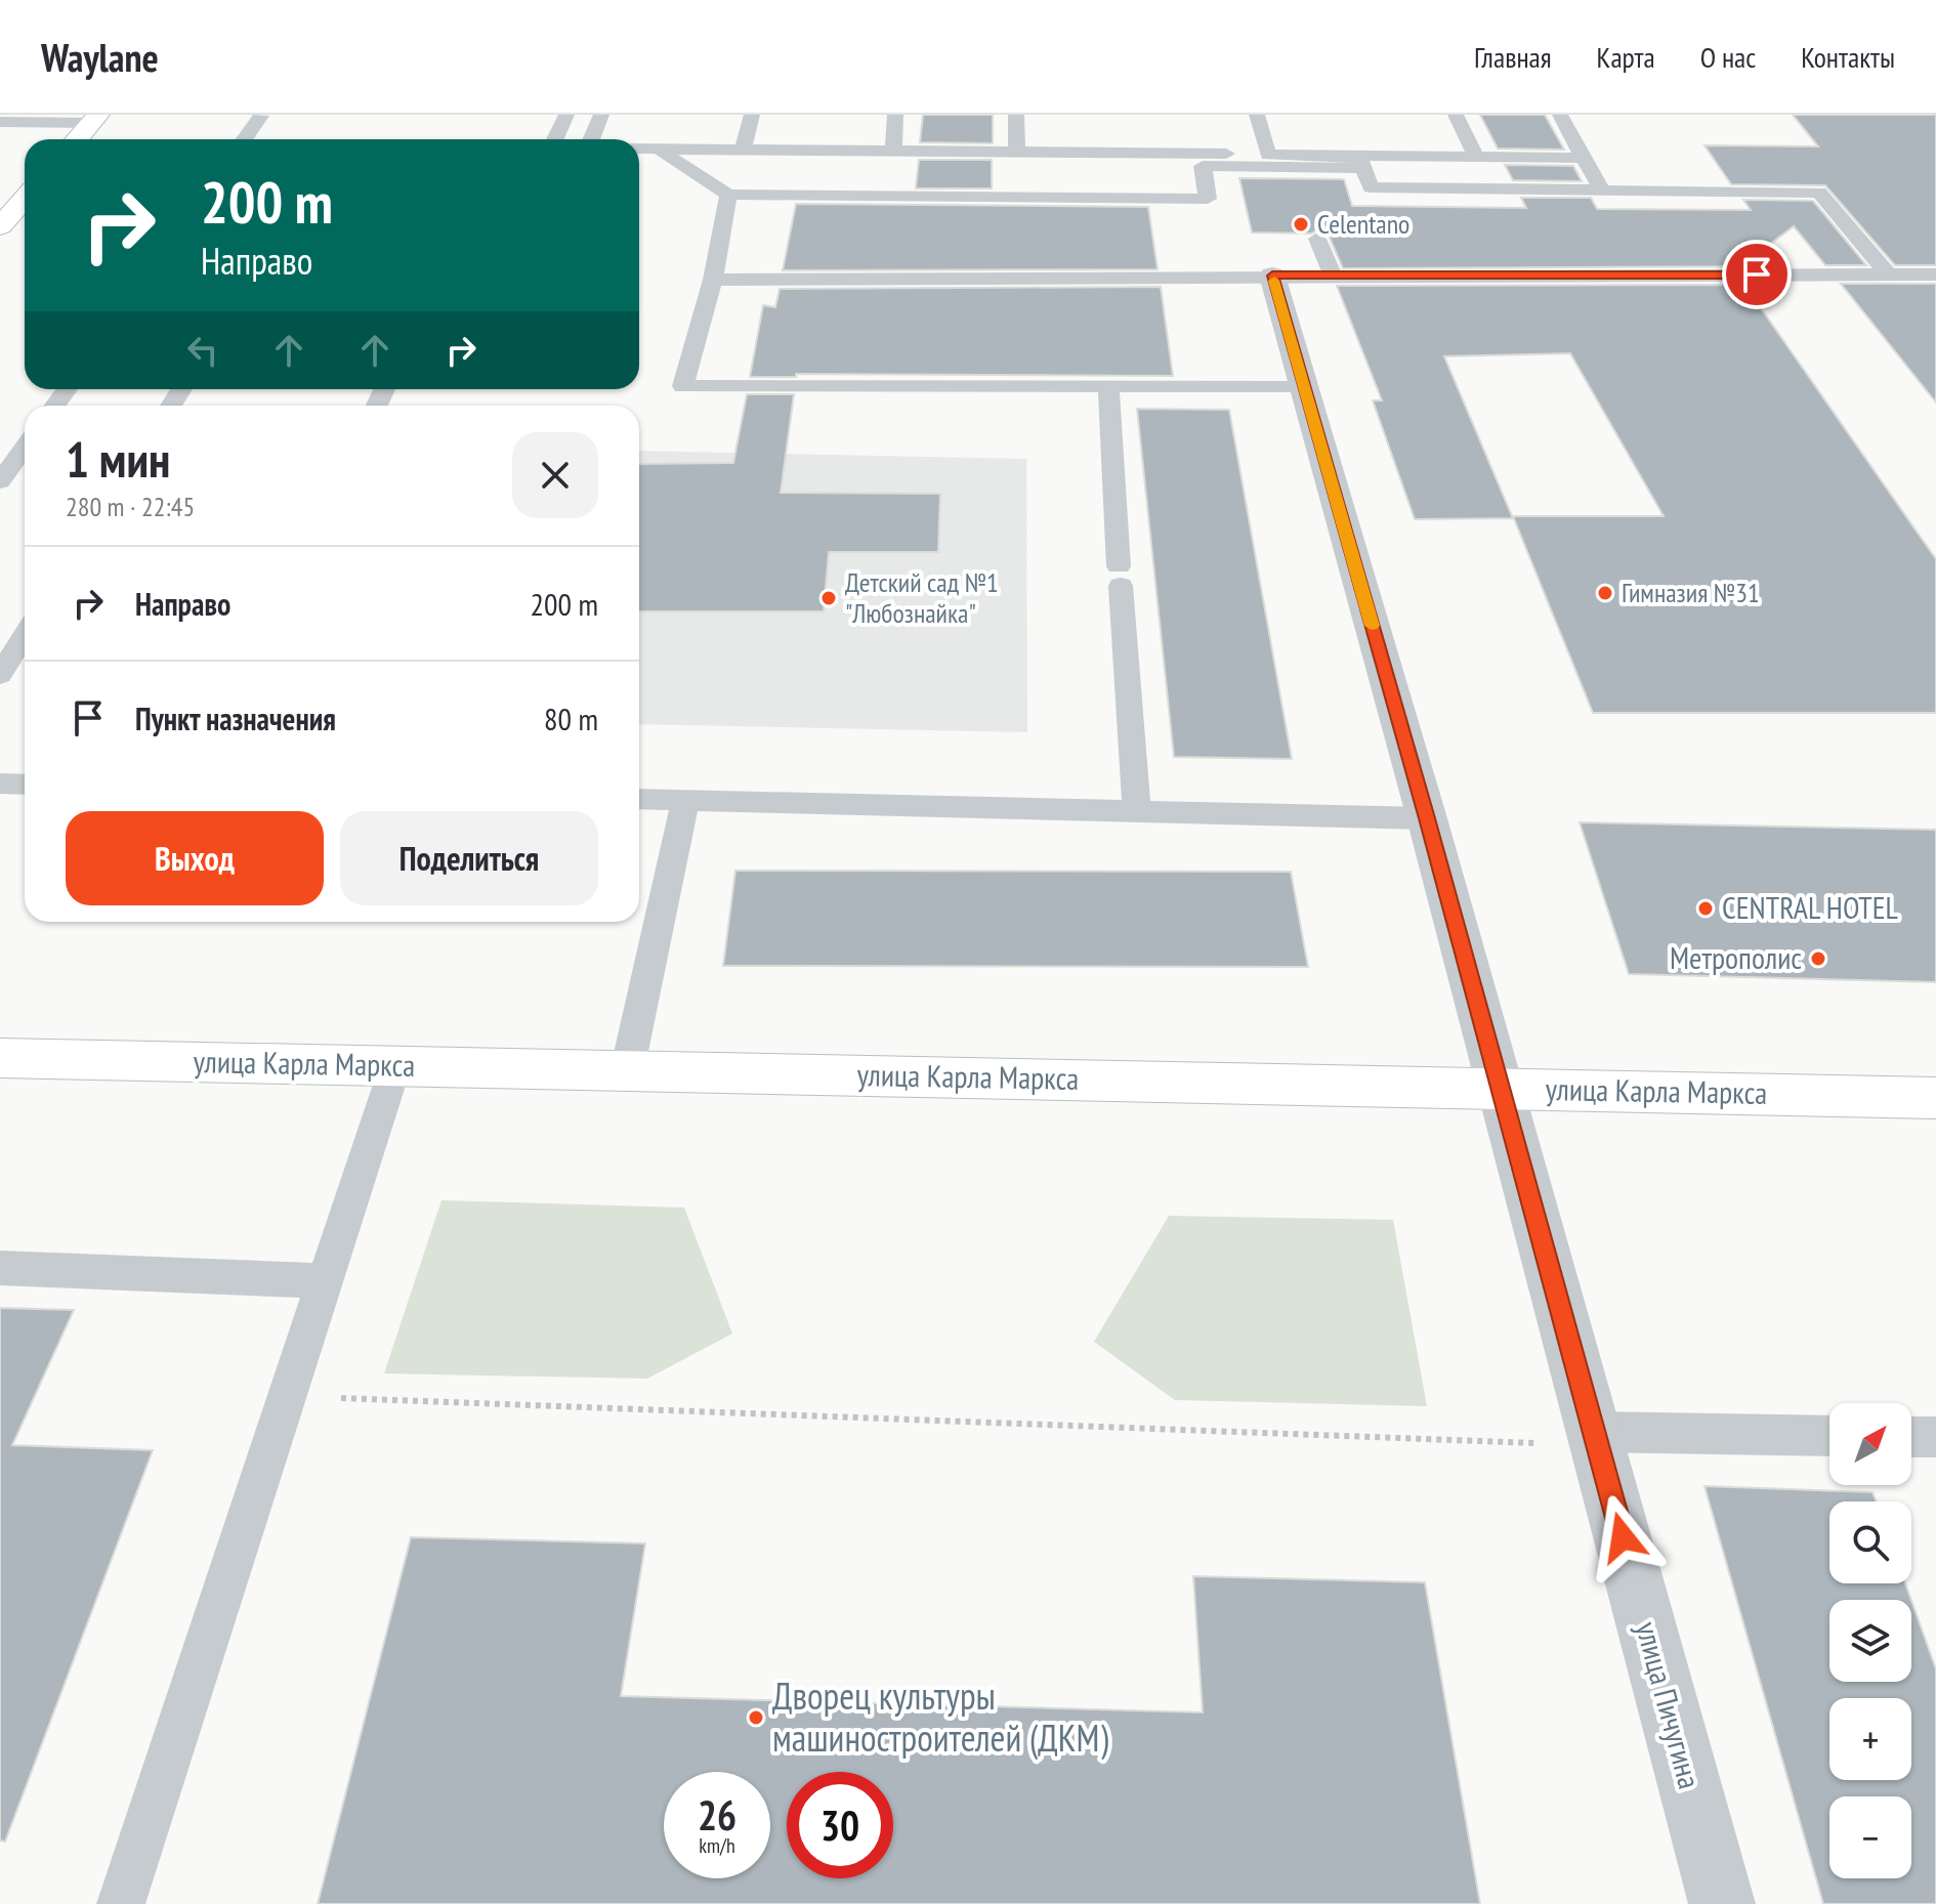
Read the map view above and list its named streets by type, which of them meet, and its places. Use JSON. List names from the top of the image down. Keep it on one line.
{"streets":{"main road":["улица Карла Маркса"],"street":["улица Пичугина"]},"crossings":[["улица Карла Маркса","улица Пичугина"]],"places":["Celentano","Гимназия №31","Детский cад №1 \"Любознайка\"","СENTRAL HOTEL","Метрополис","Дворец культуры машиностроителей (ДКМ)"],"north":"top right","page":{"header":"Waylane","nav":["Главная","Карта","О нас","Контакты"],"turn":["200 m","Направо"],"heading":["1 мин","280 m · 22:45"],"list":[{"name":"Направо","value":"200 m"},{"name":"Пункт назначения","value":"80 m"}],"buttons":["Выход","Поделиться"],"map_buttons":["+","−"],"speed":"26 km/h","limit":"30"}}
